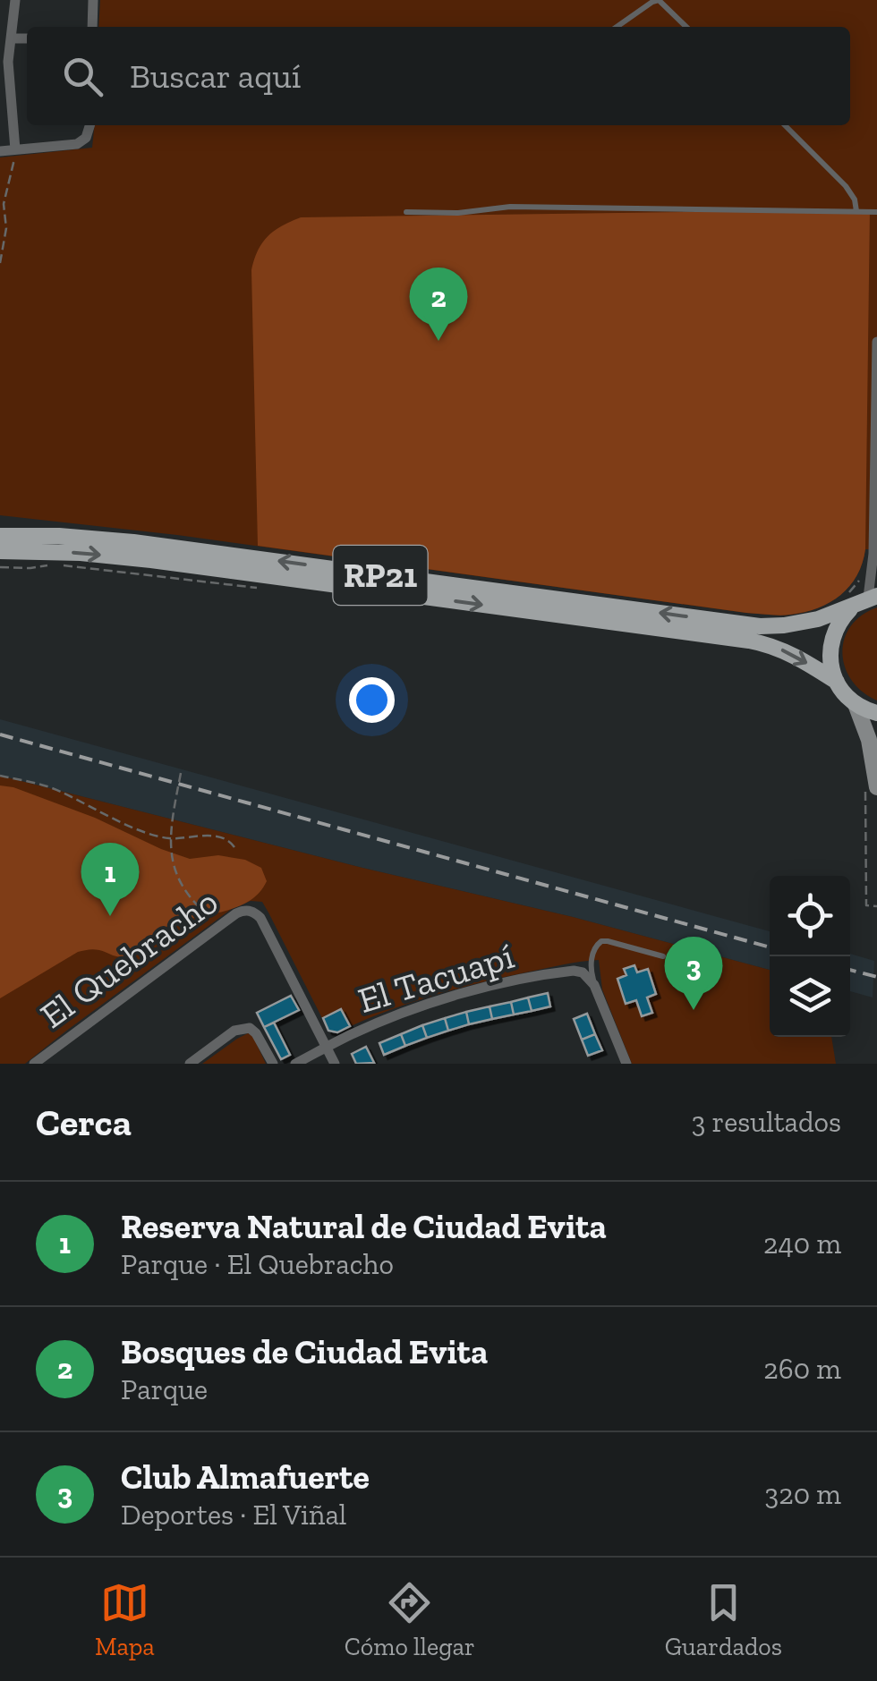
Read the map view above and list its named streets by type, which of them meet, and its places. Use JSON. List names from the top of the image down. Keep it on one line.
{"streets":{"main road":["RP21"],"street":["El Quebracho","El Tacuapí"]},"crossings":[["El Quebracho","El Tacuapí"]],"page":{"search":"Buscar aquí","pins":["2","1","3"],"heading":["Cerca","3 resultados"],"list":[{"mark":"1","name":"Reserva Natural de Ciudad Evita","note":"Parque · El Quebracho","value":"240 m"},{"mark":"2","name":"Bosques de Ciudad Evita","note":"Parque","value":"260 m"},{"mark":"3","name":"Club Almafuerte","note":"Deportes · El Viñal","value":"320 m"}],"nav":["Mapa","Cómo llegar","Guardados"]}}
